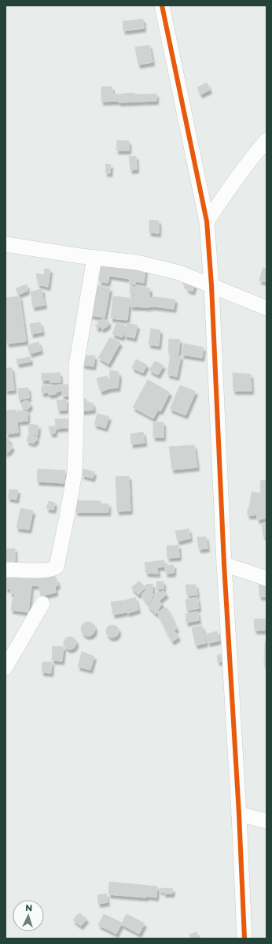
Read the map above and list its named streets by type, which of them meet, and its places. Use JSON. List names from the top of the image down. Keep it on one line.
{"north":"top"}
